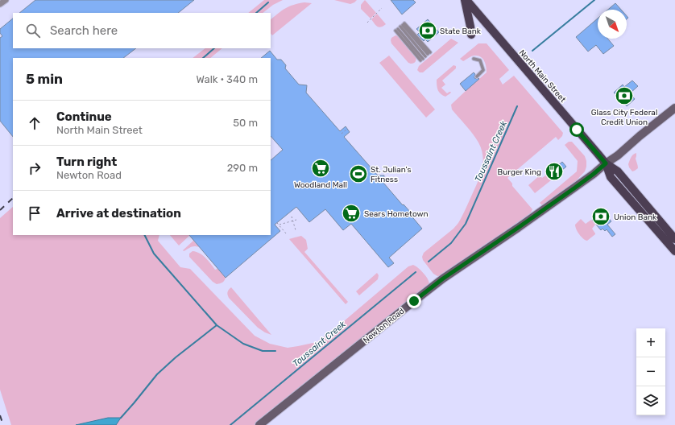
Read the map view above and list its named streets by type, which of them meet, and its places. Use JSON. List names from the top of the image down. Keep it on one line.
{"streets":{"main road":["North Main Street"],"street":["Newton Road"]},"crossings":[["North Main Street","Newton Road"]],"water":["Toussaint Creek"],"places":{"bank":["State Bank","Glass City Federal Credit Union","Union Bank"],"supermarket":["Woodland Mall","Sears Hometown"],"restaurant":["Burger King"],"sports":["St. Julian's Fitness"]},"north":"bottom right","page":{"search":"Search here","heading":["5 min","Walk · 340 m"],"list":[["Continue","North Main Street","50 m"],["Turn right","Newton Road","290 m"],"Arrive at destination"],"map_buttons":["+","−"]}}
